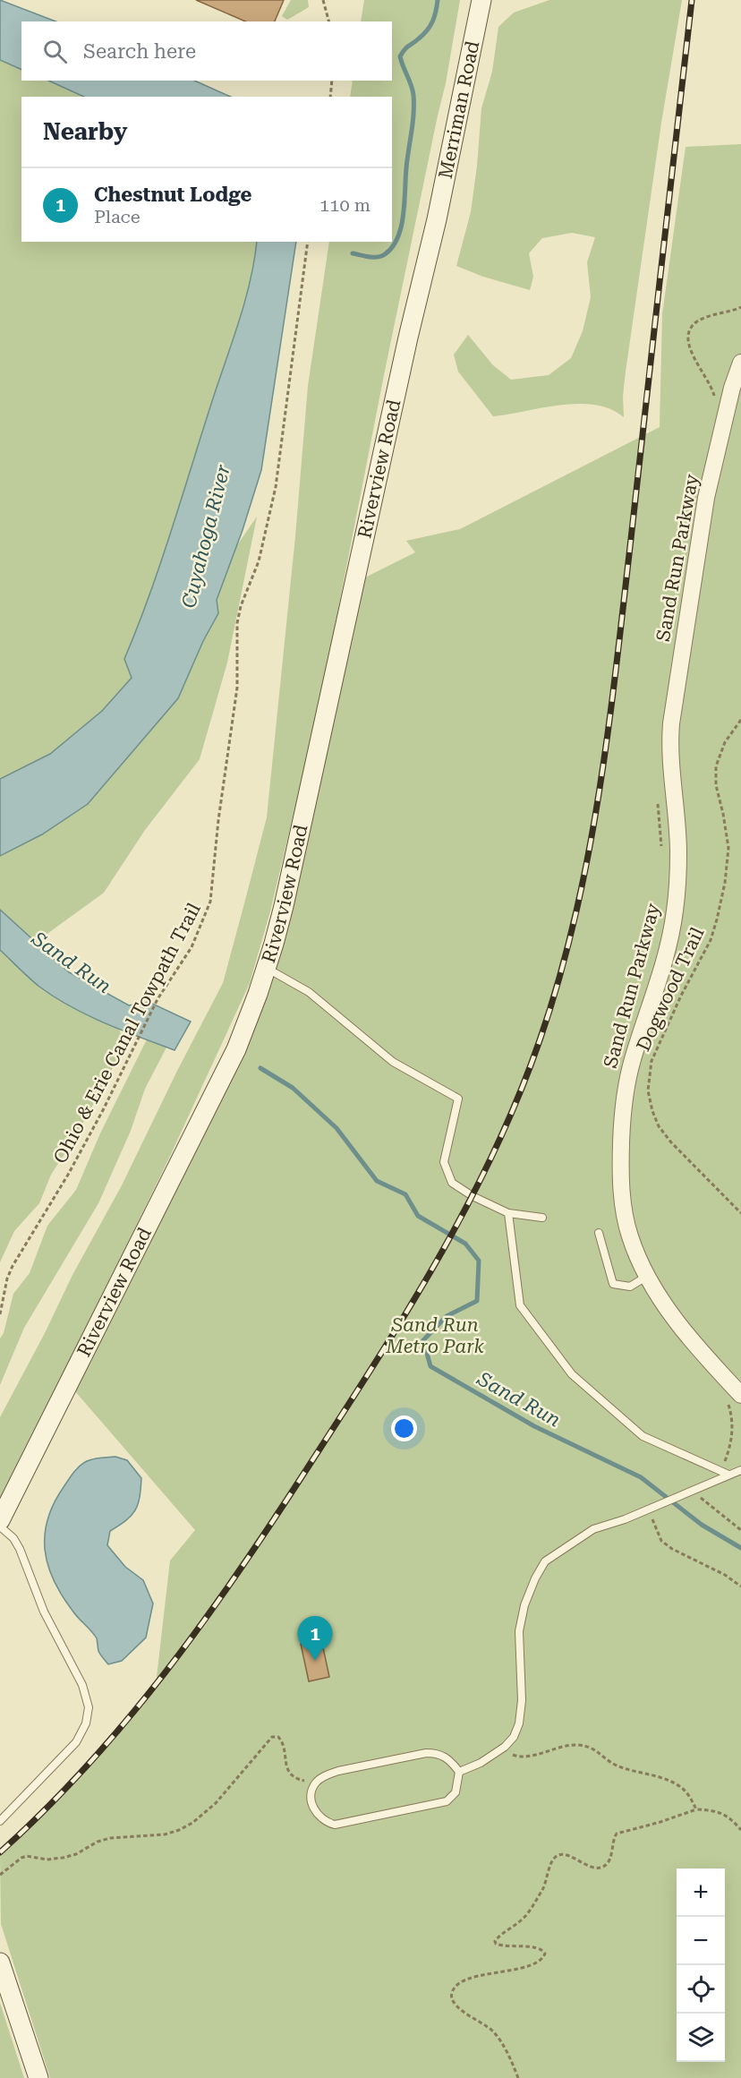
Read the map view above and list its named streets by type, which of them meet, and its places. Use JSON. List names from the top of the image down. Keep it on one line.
{"streets":{"main road":["Merriman Road","Riverview Road"],"street":["Sand Run Parkway"],"path":["Dogwood Trail","Ohio & Erie Canal Towpath Trail"]},"crossings":[["Merriman Road","Riverview Road"]],"water":["Cuyahoga River","Sand Run"],"parks":["Sand Run Metro Park"],"page":{"search":"Search here","heading":"Nearby","list":[{"mark":"1","name":"Chestnut Lodge","note":"Place","value":"110 m"}],"pins":"1","map_buttons":["+","−"]}}
